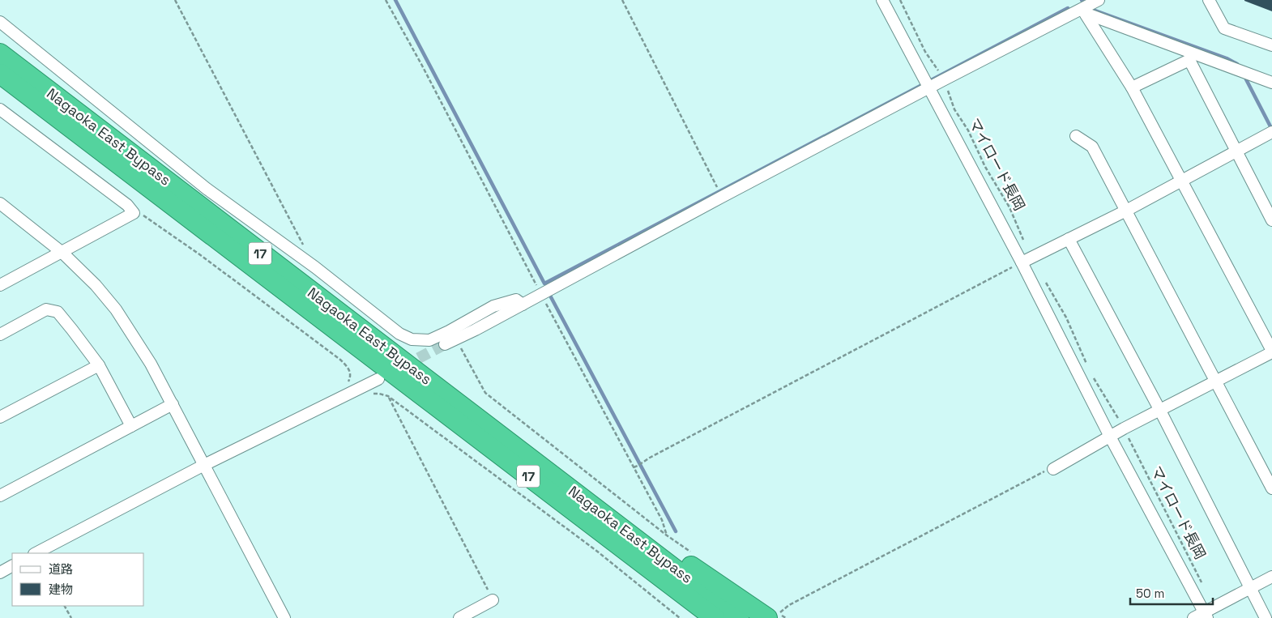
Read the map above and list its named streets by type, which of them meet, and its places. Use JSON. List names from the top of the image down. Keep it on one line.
{"streets":{"highway":["Nagaoka East Bypass","17"],"path":["マイロード長岡"]},"crossings":[["Nagaoka East Bypass","17"]],"legend":["道路","建物"],"scale_bar":"50 m"}
